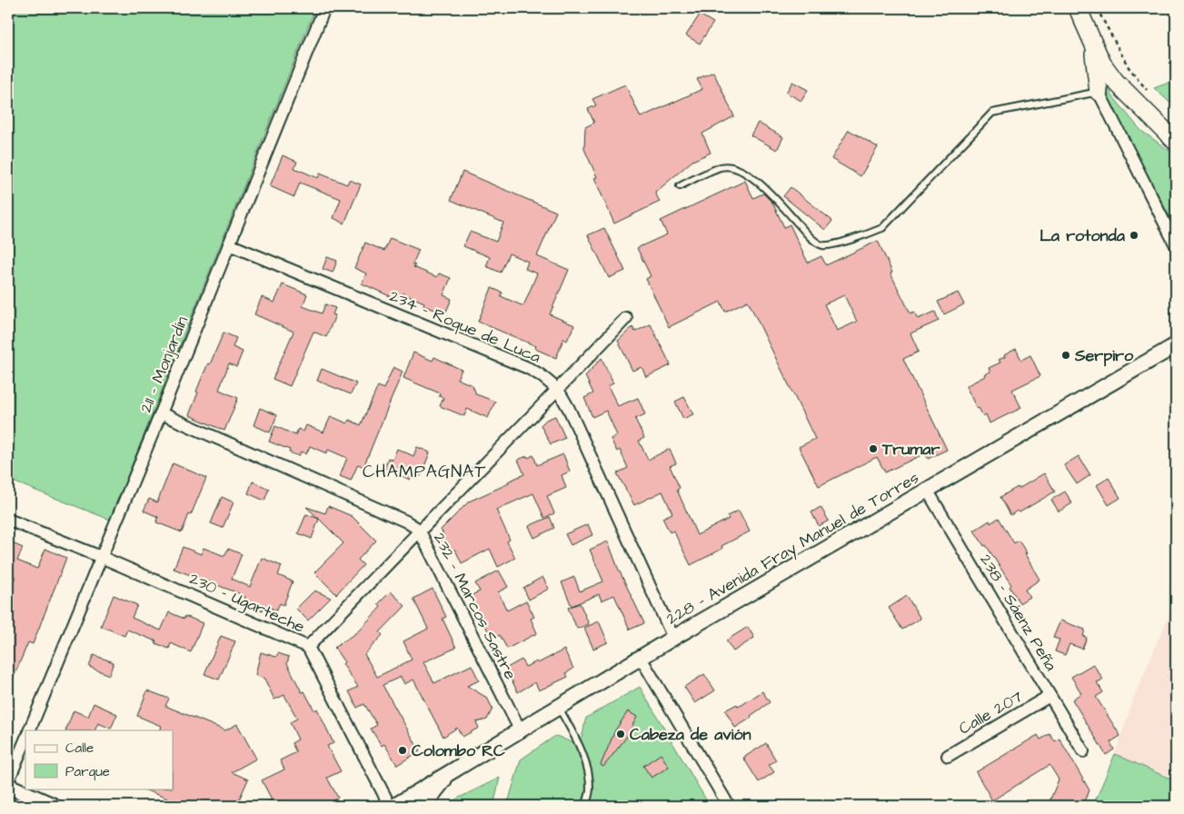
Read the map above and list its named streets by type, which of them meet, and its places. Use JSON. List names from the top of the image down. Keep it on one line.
{"streets":{"main road":["228 - Avenida Fray Manuel de Torres"],"street":["234 - Roque de Luca","211 - Monjardín","230 - Ugarteche","232 - Marcos Sastre","238 - Sáenz Peña","Calle 207"]},"crossings":[["234 - Roque de Luca","211 - Monjardín"],["234 - Roque de Luca","228 - Avenida Fray Manuel de Torres"],["211 - Monjardín","230 - Ugarteche"],["211 - Monjardín","232 - Marcos Sastre"],["228 - Avenida Fray Manuel de Torres","230 - Ugarteche"],["228 - Avenida Fray Manuel de Torres","232 - Marcos Sastre"],["228 - Avenida Fray Manuel de Torres","238 - Sáenz Peña"],["238 - Sáenz Peña","Calle 207"]],"districts":["CHAMPAGNAT"],"places":["La rotonda","Serpiro","Trumar","Cabeza de avión","Colombo RC"],"legend":["Calle","Parque"]}
